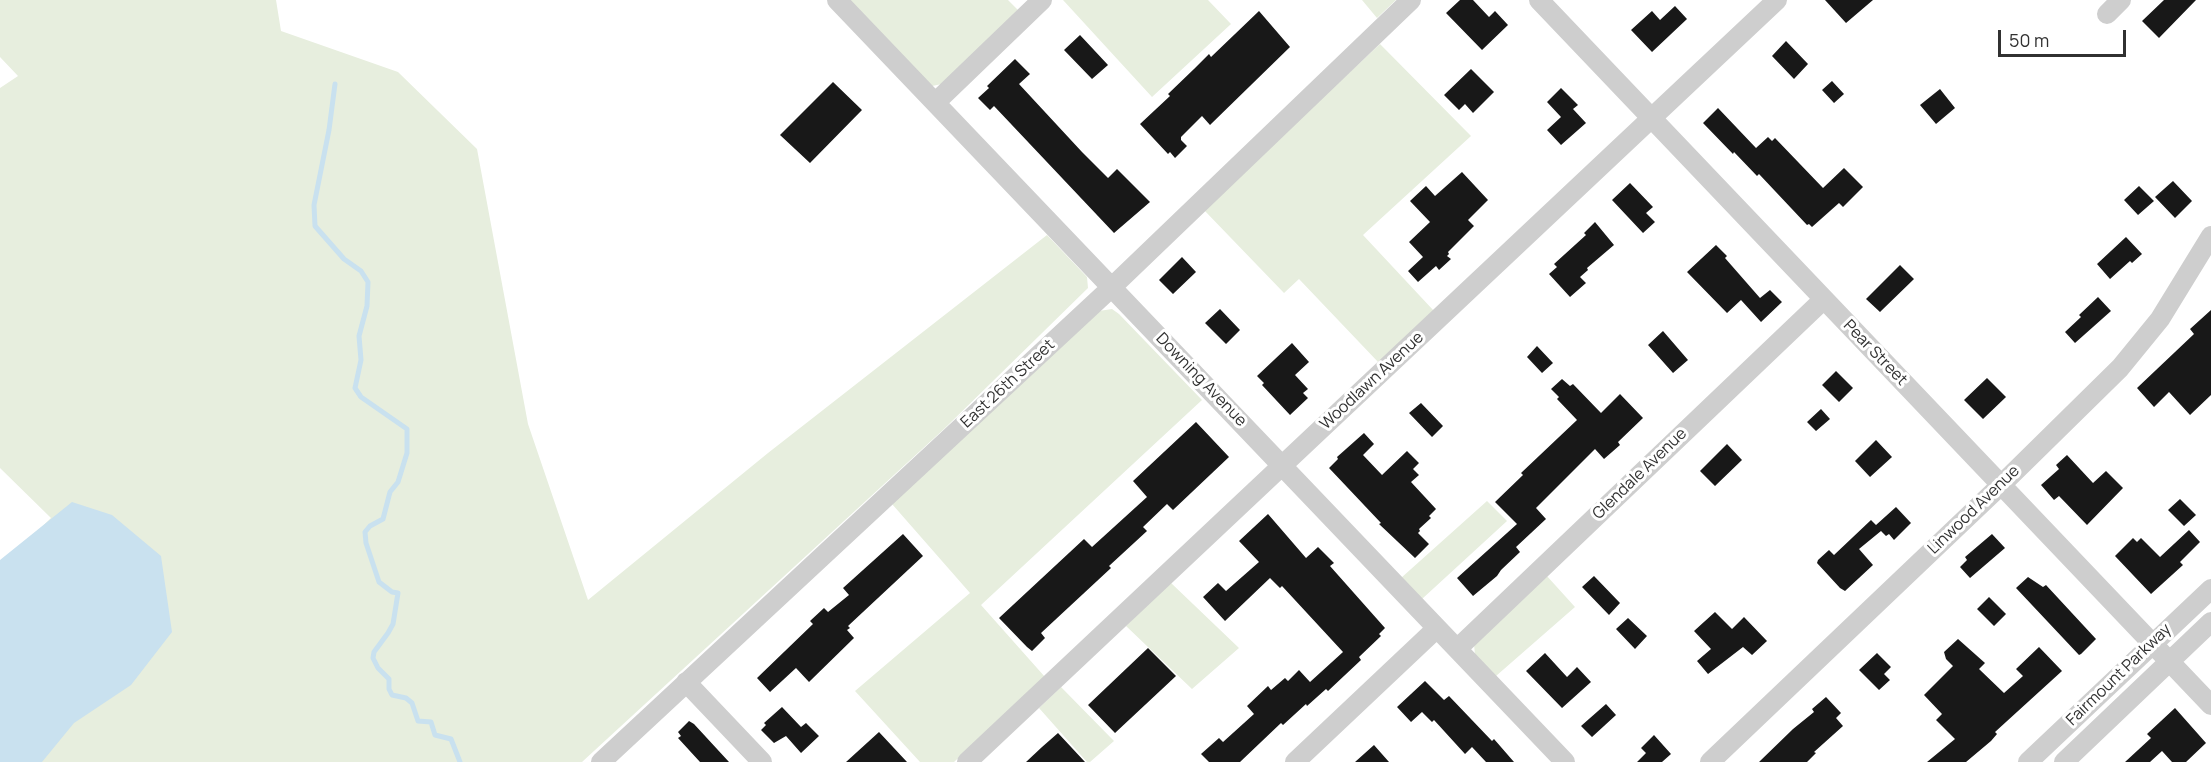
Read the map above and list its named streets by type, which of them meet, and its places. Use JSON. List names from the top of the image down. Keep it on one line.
{"streets":{"street":["Pear Street","Downing Avenue","Woodlawn Avenue","East 26th Street","Glendale Avenue","Linwood Avenue","Fairmount Parkway"]},"crossings":[["Pear Street","Woodlawn Avenue"],["Pear Street","Glendale Avenue"],["Pear Street","Linwood Avenue"],["Pear Street","Fairmount Parkway"],["Downing Avenue","Woodlawn Avenue"],["Downing Avenue","East 26th Street"],["Downing Avenue","Glendale Avenue"]],"scale_bar":"50 m"}
